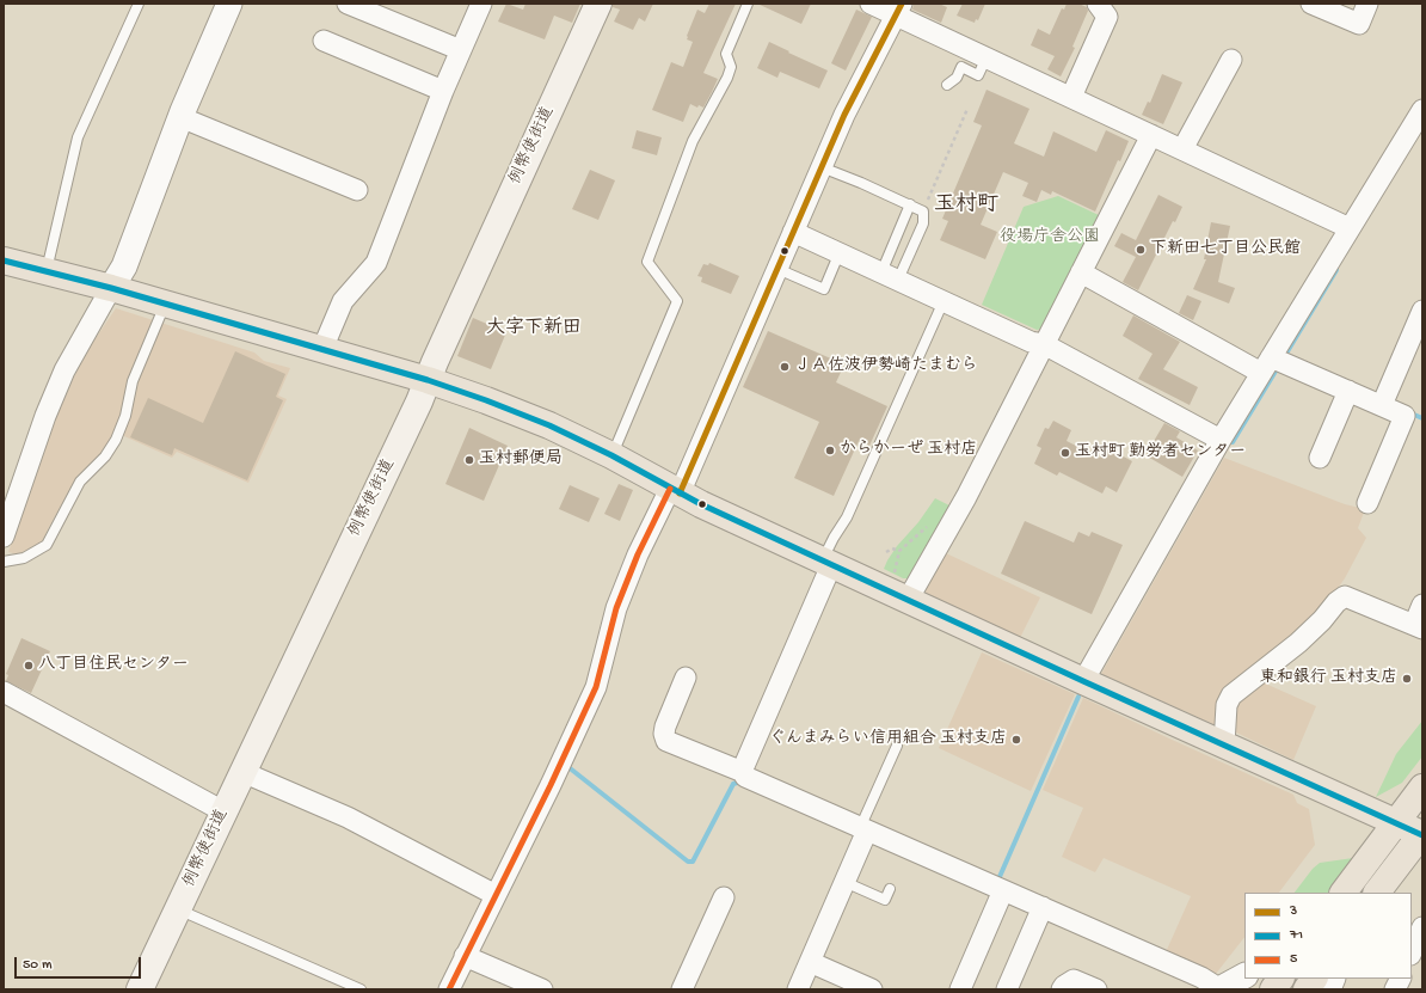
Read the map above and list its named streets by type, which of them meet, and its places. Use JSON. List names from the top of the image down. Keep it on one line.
{"streets":{"main road":["例幣使街道"]},"districts":["玉村町","大字下新田"],"parks":["役場庁舎公園"],"places":["下新田七丁目公民館","ＪＡ佐波伊勢崎たまむら","からかーぜ 玉村店","玉村町 勤労者センター","玉村郵便局","八丁目住民センター","東和銀行 玉村支店","ぐんまみらい信用組合 玉村支店"],"lines":["transit line 3","transit line 71","transit line 5"],"legend":["3","71","5"],"scale_bar":"50 m"}
